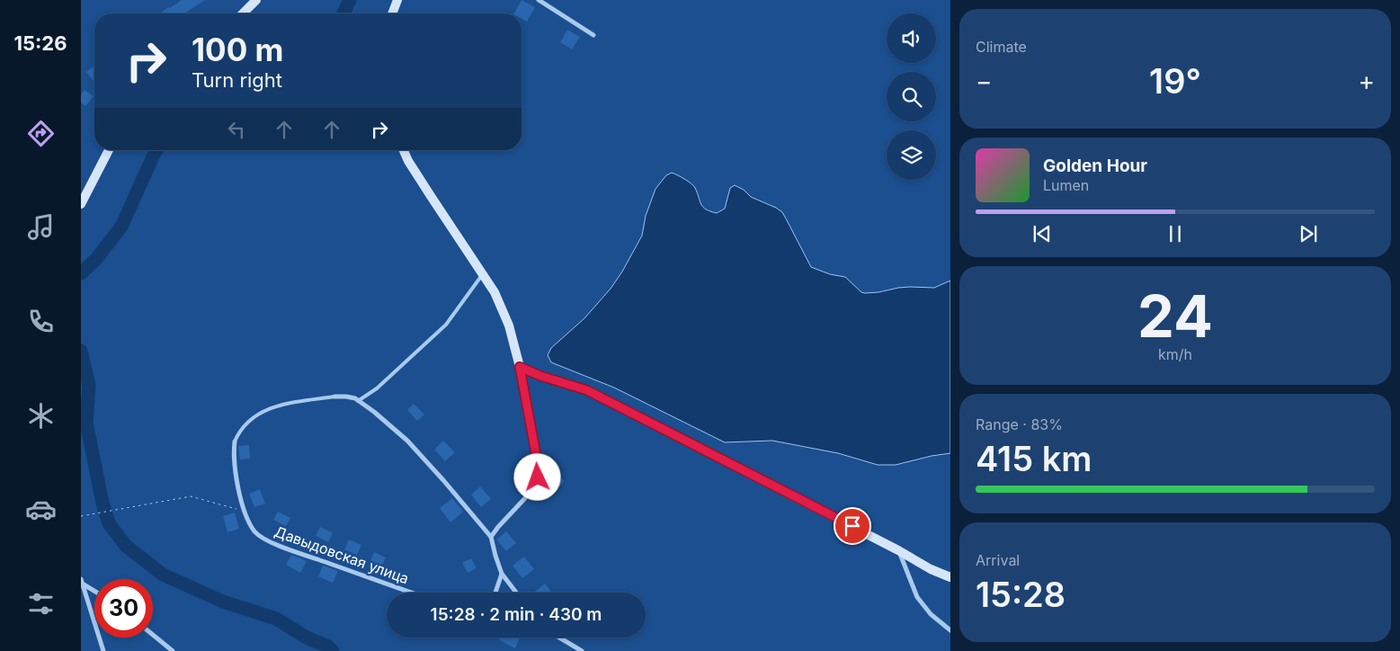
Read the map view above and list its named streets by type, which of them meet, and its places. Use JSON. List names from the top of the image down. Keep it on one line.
{"streets":{"street":["Давыдовская улица"]},"page":{"tabs":"15:26","tile":["Climate",["24","km/h"],["Range · 83%","415 km"],["Arrival","15:28"]],"turn":["100 m","Turn right"],"heat":["−","19°","+"],"song":["Golden Hour","Lumen"],"limit":"30","trip":"15:28 · 2 min · 430 m"}}
